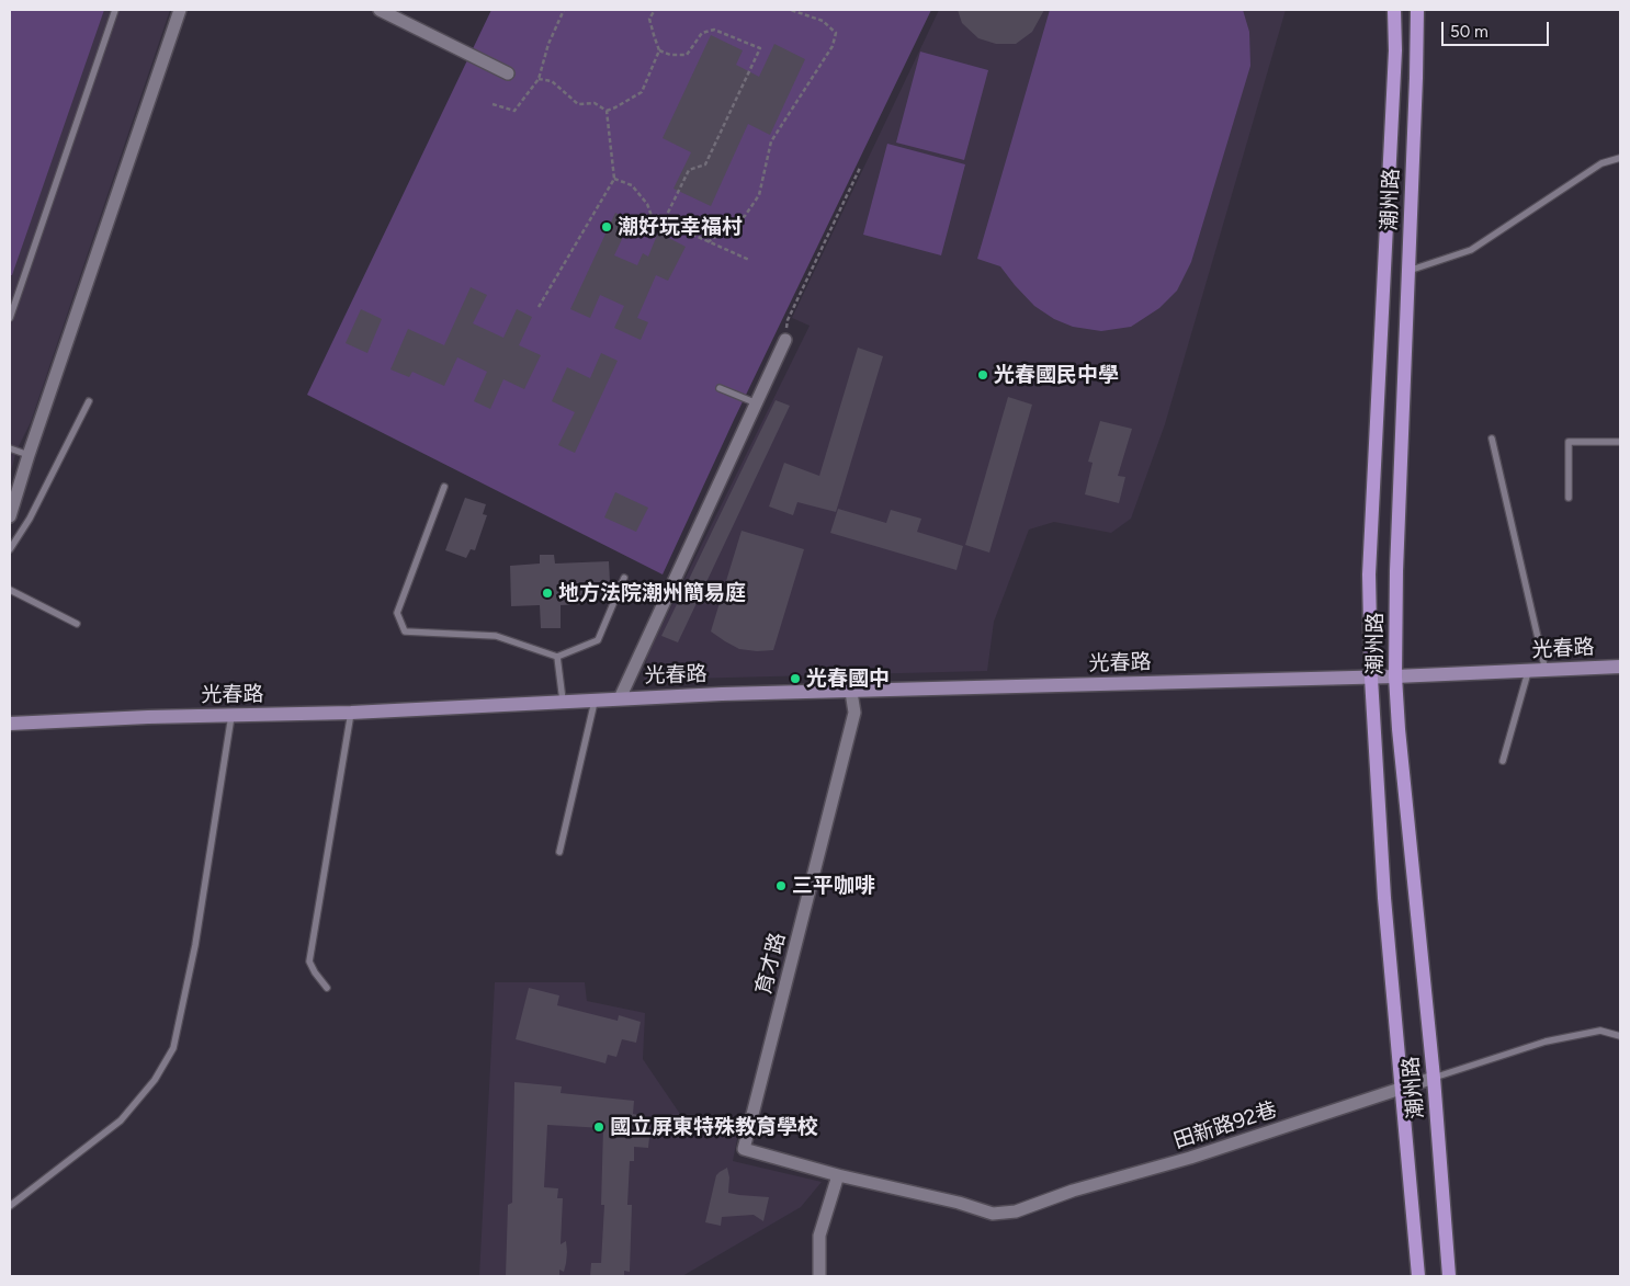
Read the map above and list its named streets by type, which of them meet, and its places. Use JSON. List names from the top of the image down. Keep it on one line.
{"streets":{"main road":["潮州路","光春路"],"street":["育才路","田新路92巷"]},"crossings":[["潮州路","光春路"],["潮州路","田新路92巷"],["光春路","育才路"],["育才路","田新路92巷"]],"places":["潮好玩幸福村","光春國民中學","地方法院潮州簡易庭","光春國中","三平咖啡","國立屏東特殊教育學校"],"scale_bar":"50 m"}
